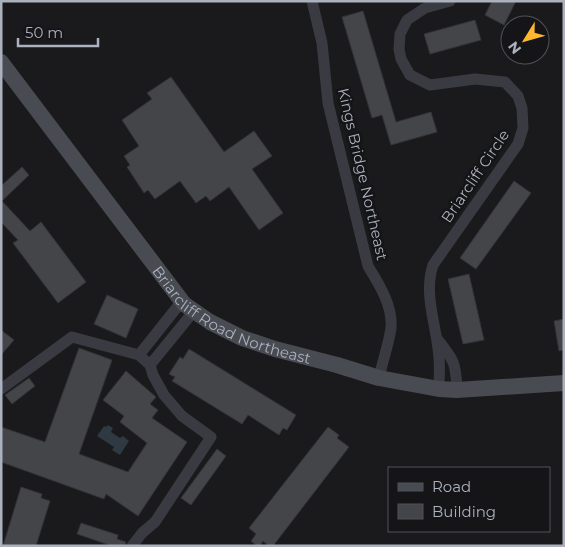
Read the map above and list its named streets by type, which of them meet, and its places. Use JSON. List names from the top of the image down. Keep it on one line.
{"streets":{"main road":["Briarcliff Road Northeast"],"street":["Kings Bridge Northeast","Briarcliff Circle"]},"crossings":[["Kings Bridge Northeast","Briarcliff Road Northeast"],["Briarcliff Circle","Briarcliff Road Northeast"]],"legend":["Road","Building"],"scale_bar":"50 m","north":"bottom left"}
